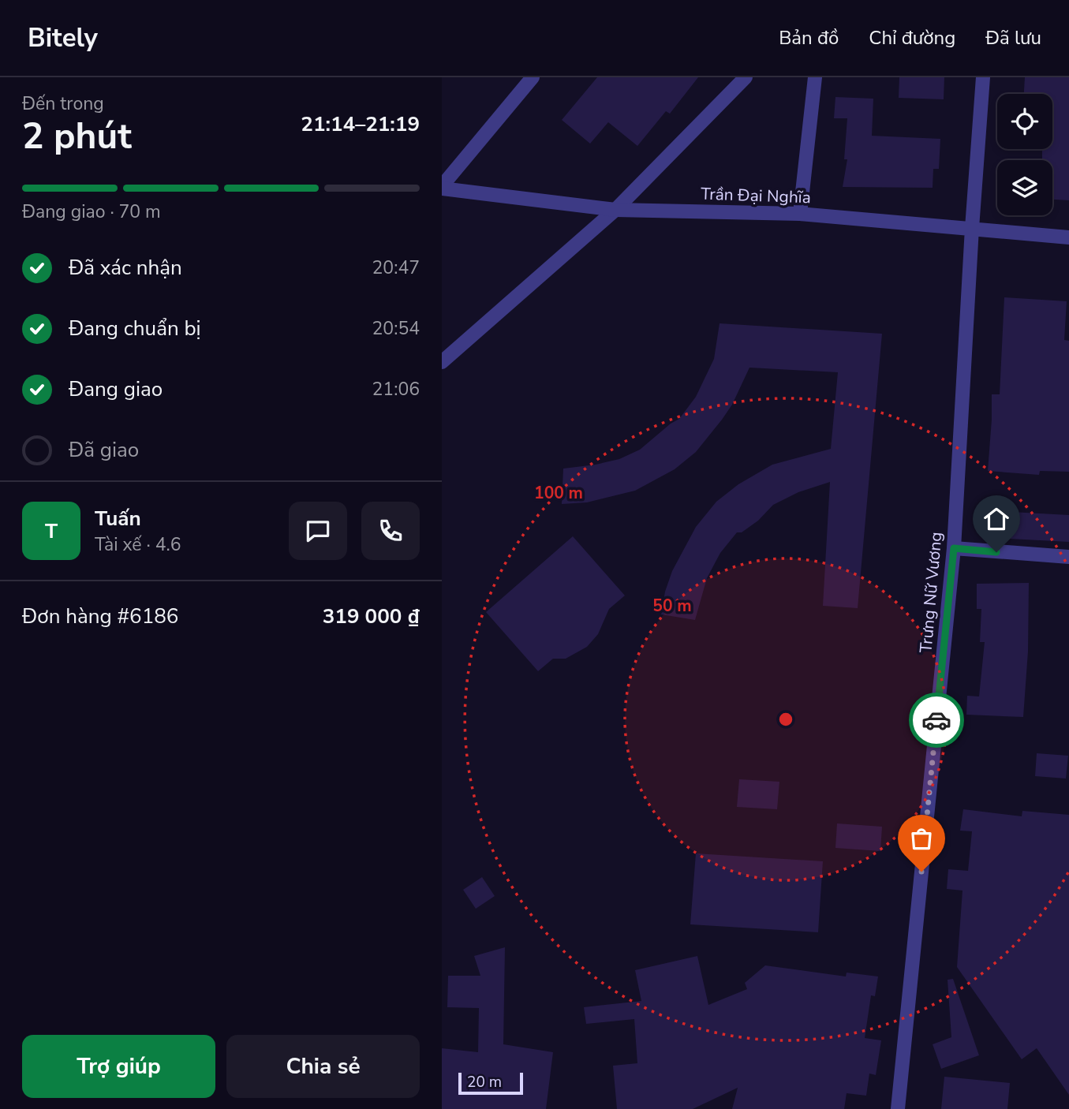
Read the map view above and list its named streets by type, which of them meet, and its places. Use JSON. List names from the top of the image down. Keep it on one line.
{"streets":{"street":["Trần Đại Nghĩa","Trưng Nữ Vương"]},"crossings":[["Trần Đại Nghĩa","Trưng Nữ Vương"]],"scale_bar":"20 m","page":{"header":"Bitely","nav":["Bản đồ","Chỉ đường","Đã lưu"],"heading":["2 phút","Đến trong","21:14–21:19"],"panel":["Tuấn","Tài xế · 4.6","Đơn hàng #6186","319 000 ₫"],"bar":"Đang giao · 70 m","list":[["Đã xác nhận","20:47"],["Đang chuẩn bị","20:54"],["Đang giao","21:06"],"Đã giao"],"round":"T","buttons":["Trợ giúp","Chia sẻ"],"scale":"20 m"},"rings":["100 m","50 m"]}
